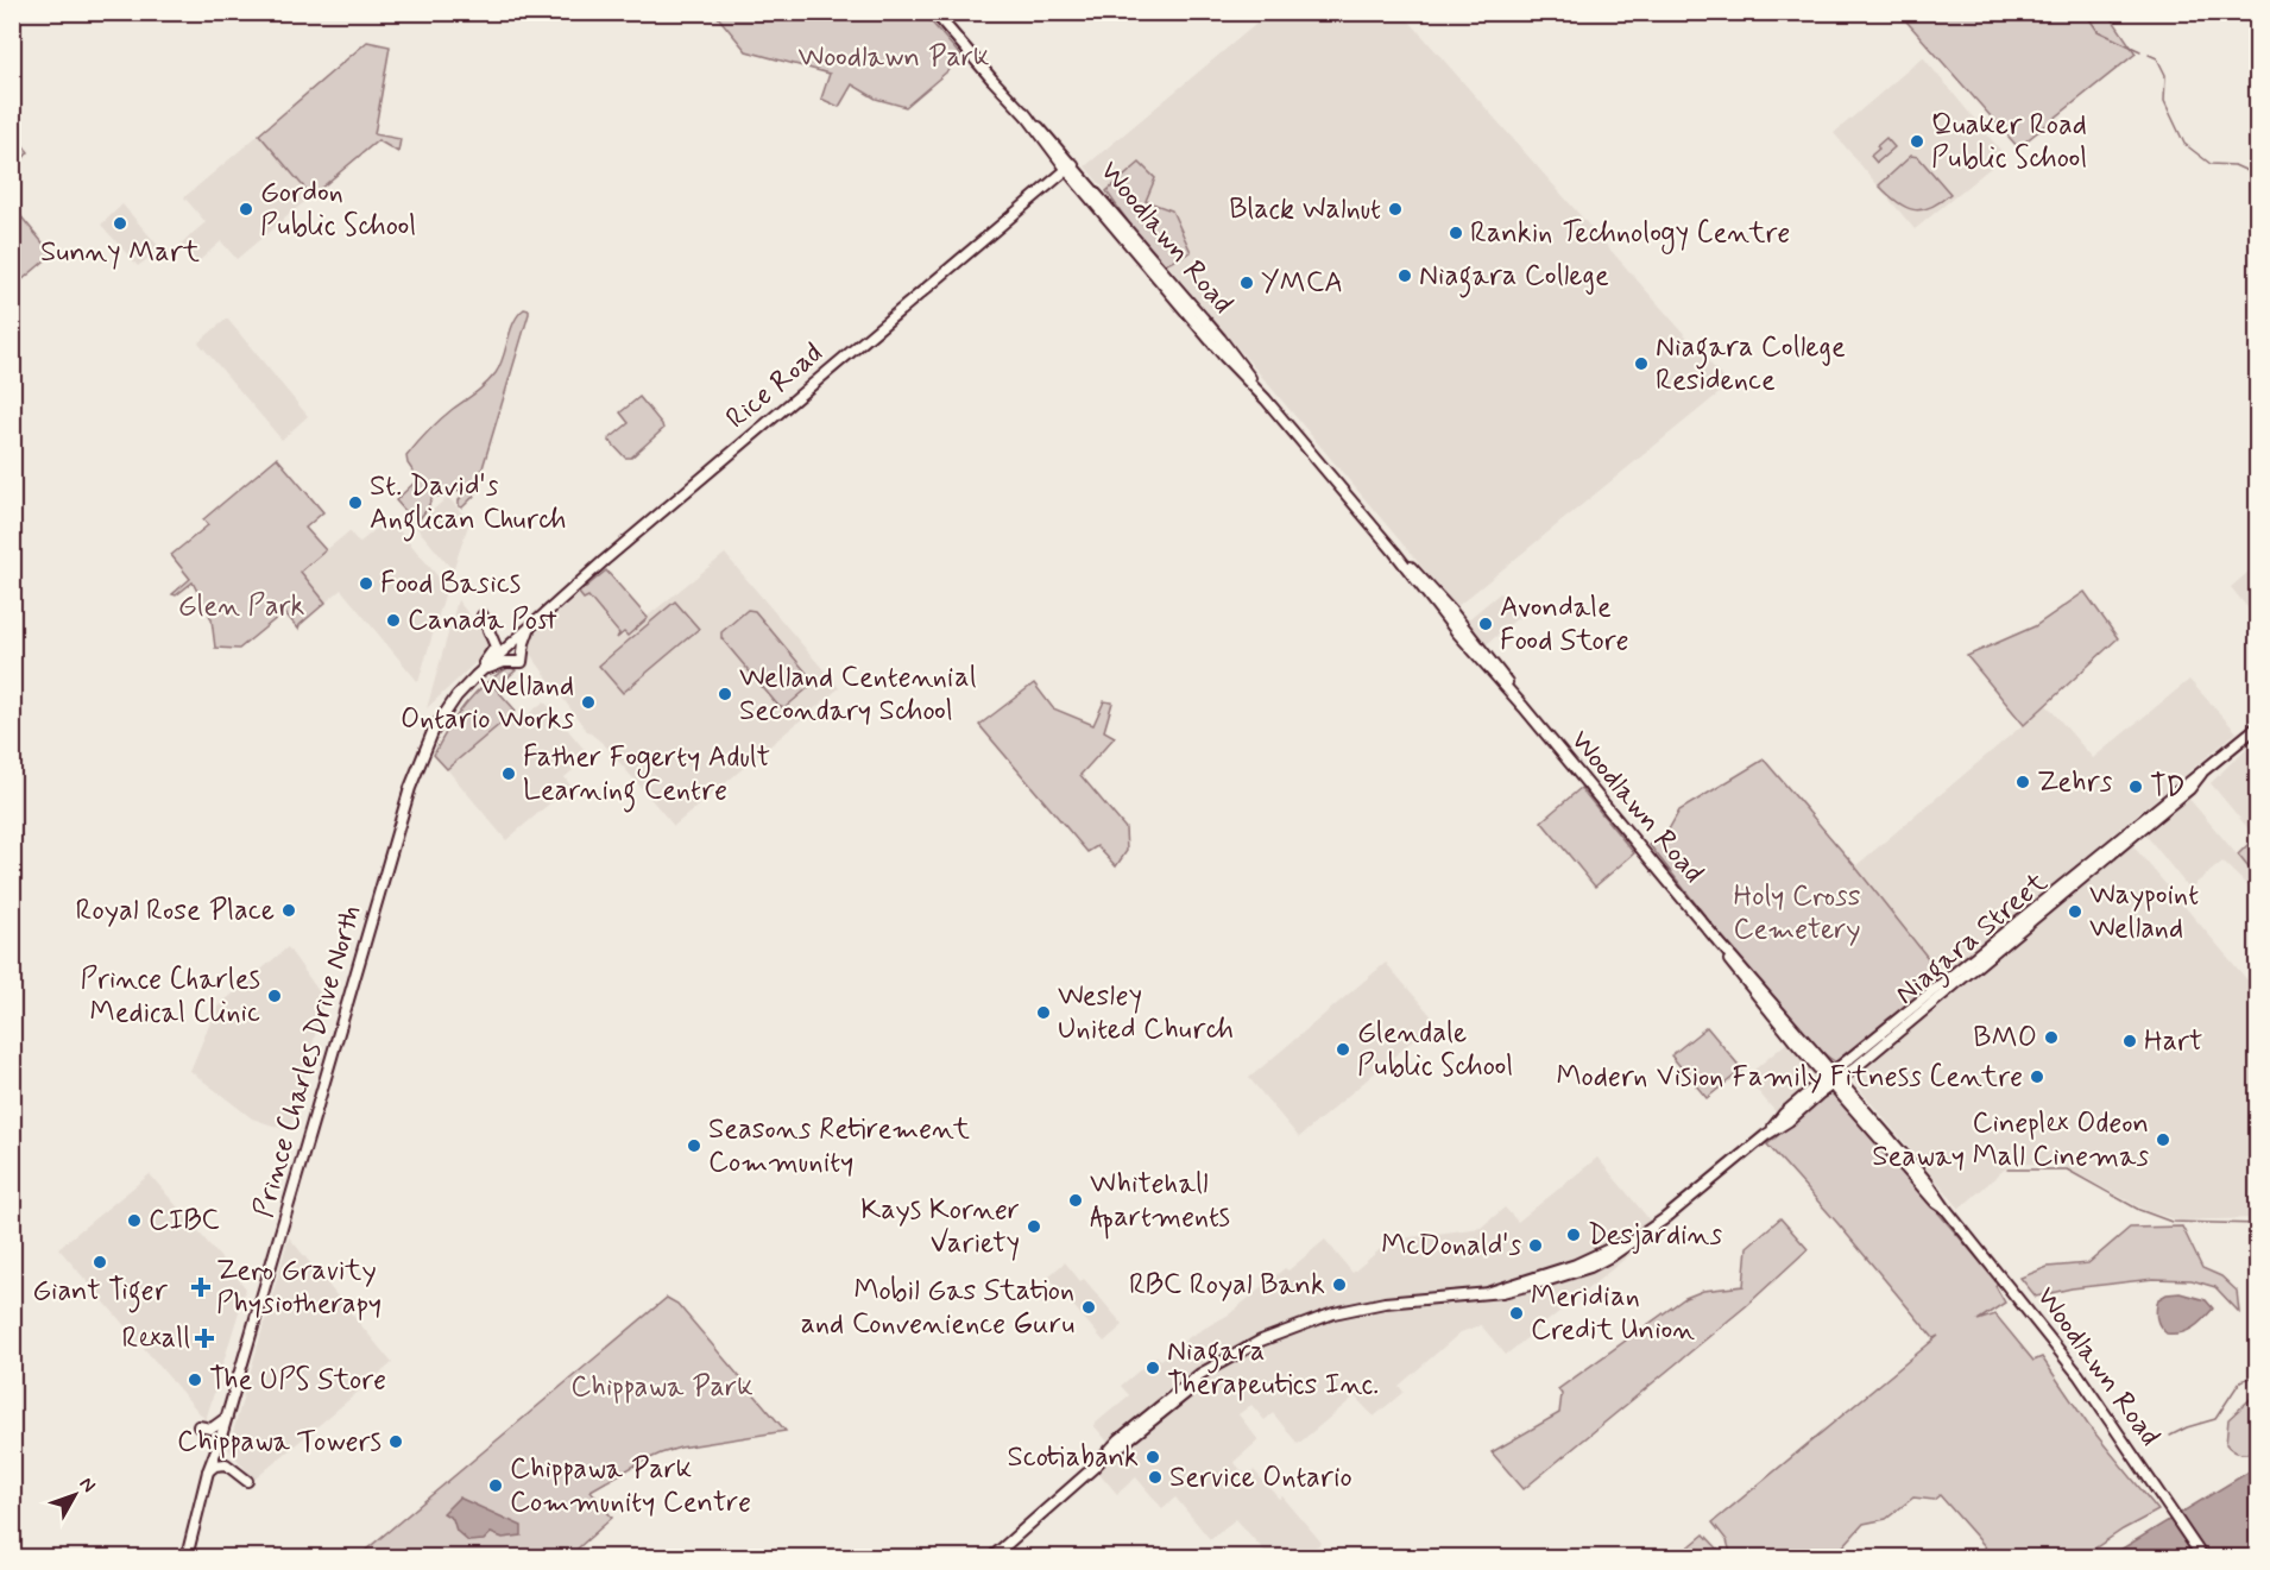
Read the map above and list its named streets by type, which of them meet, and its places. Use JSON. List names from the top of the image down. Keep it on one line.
{"streets":{"main road":["Woodlawn Road","Rice Road","Niagara Street","Prince Charles Drive North"]},"crossings":[["Woodlawn Road","Rice Road"],["Woodlawn Road","Niagara Street"],["Rice Road","Prince Charles Drive North"]],"parks":["Woodlawn Park","Glen Park","Holy Cross Cemetery","Chippawa Park"],"places":{"other":["Quaker Road Public School","Gordon Public School","Black Walnut","Sunny Mart","Rankin Technology Centre","Niagara College","YMCA","Niagara College Residence","St. David's Anglican Church","Food Basics","Canada Post","Avondale Food Store","Welland Centennial Secondary School","Welland Ontario Works","Father Fogerty Adult Learning Centre","Zehrs","TD","Royal Rose Place","Waypoint Welland","Prince Charles Medical Clinic","Wesley United Church","BMO","Hart","Glendale Public School","Modern Vision Family Fitness Centre","Cineplex Odeon Seaway Mall Cinemas","Seasons Retirement Community","Whitehall Apartments","CIBC","Kays Korner Variety","Desjardins","McDonald's","Giant Tiger","RBC Royal Bank","Mobil Gas Station and Convenience Guru","Meridian Credit Union","Niagara Therapeutics Inc.","The UPS Store","Chippawa Towers","Scotiabank","Service Ontario","Chippawa Park Community Centre"],"health":["Zero Gravity Physiotherapy","Rexall"]},"north":"top right"}
